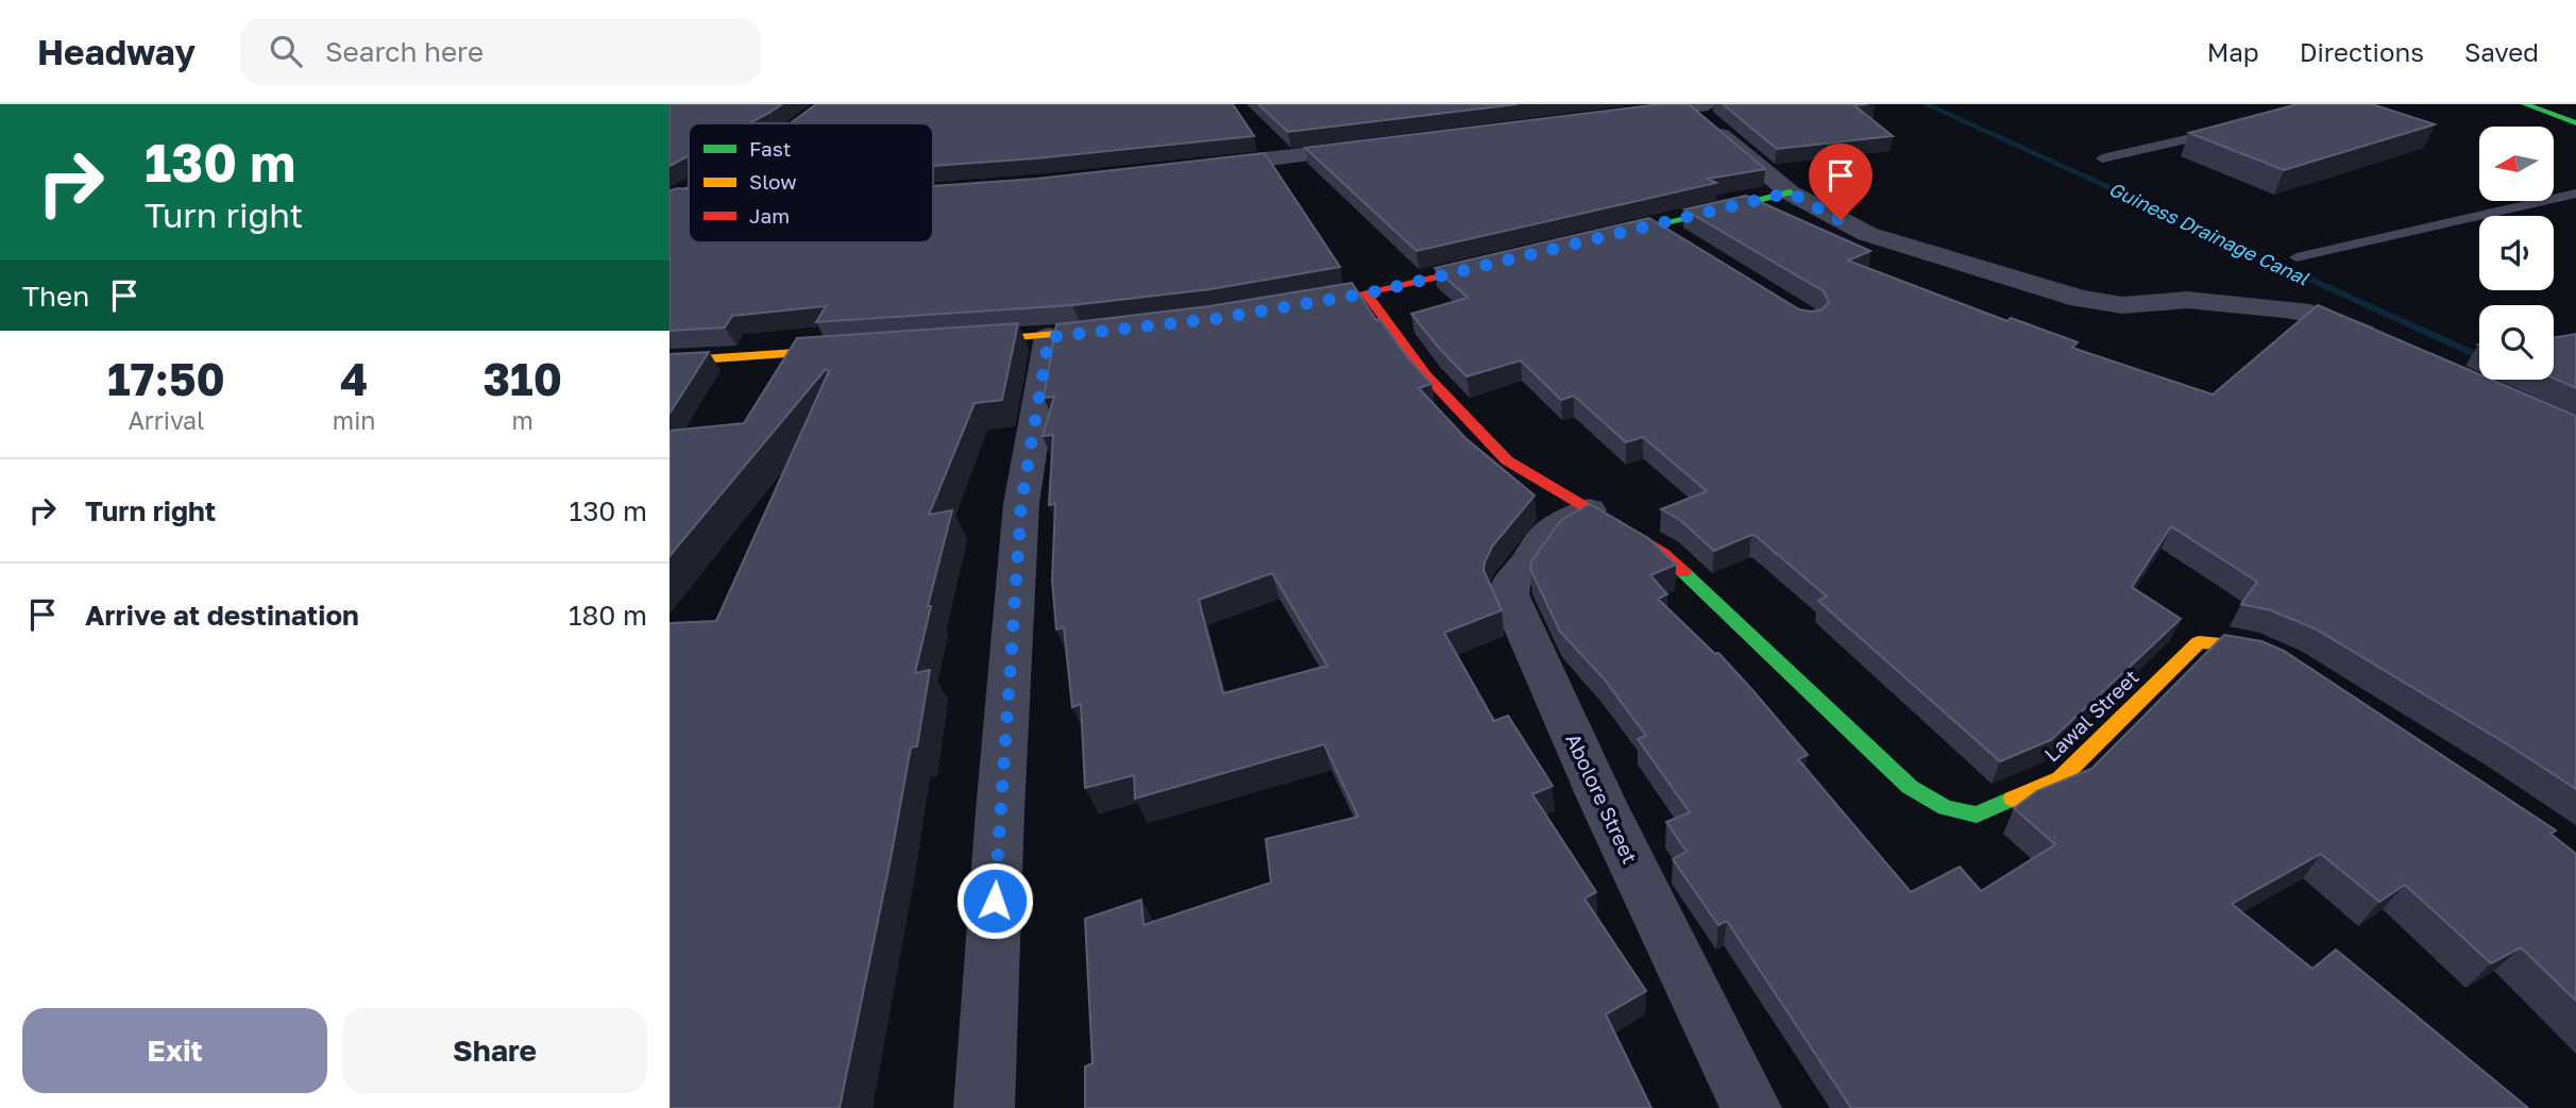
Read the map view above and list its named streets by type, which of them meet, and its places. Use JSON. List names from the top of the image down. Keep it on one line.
{"streets":{"street":["Lawal Street","Abolore Street"]},"crossings":[["Lawal Street","Abolore Street"]],"water":["Guiness Drainage Canal"],"legend":["Fast","Slow","Jam"],"north":"left","page":{"header":"Headway","search":"Search here","nav":["Map","Directions","Saved"],"turn":["130 m","Turn right"],"then":"Then","eta":["17:50","Arrival","4","min","310","m"],"list":[{"name":"Turn right","value":"130 m"},{"name":"Arrive at destination","value":"180 m"}],"buttons":["Exit","Share"]}}
